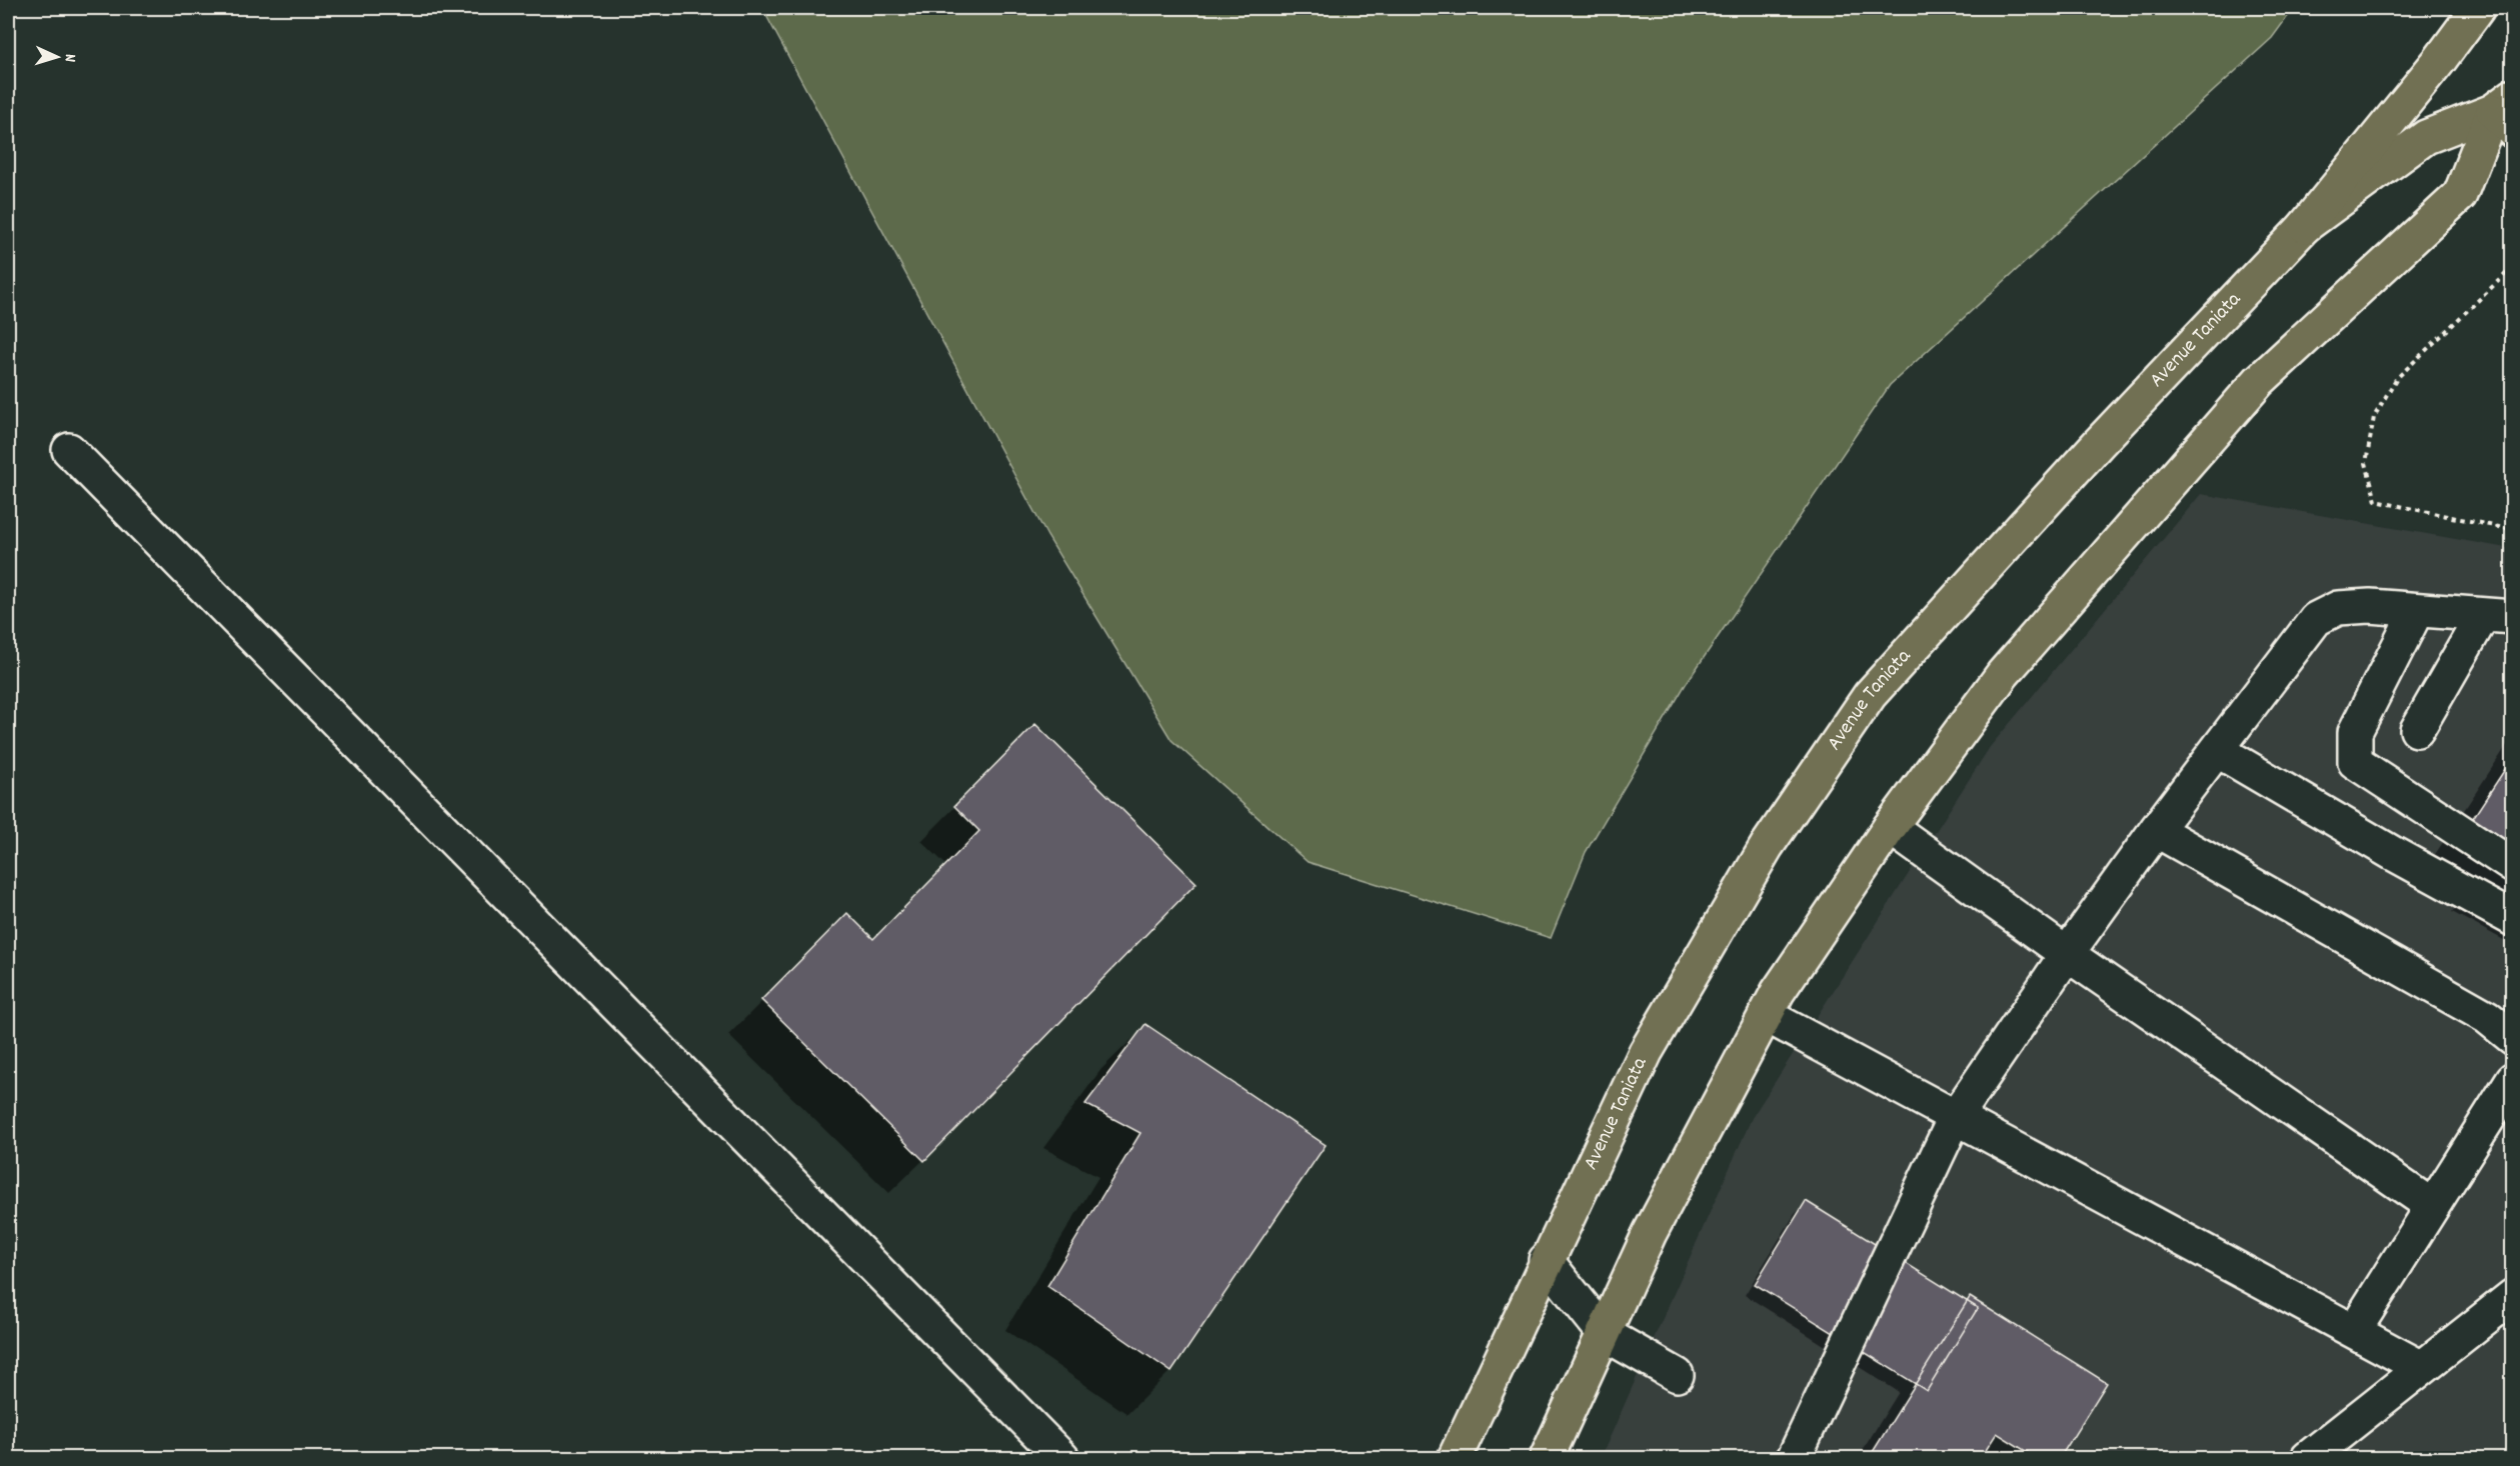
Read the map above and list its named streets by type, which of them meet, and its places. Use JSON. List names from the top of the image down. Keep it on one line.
{"streets":{"main road":["Avenue Taniata"]},"north":"right"}
